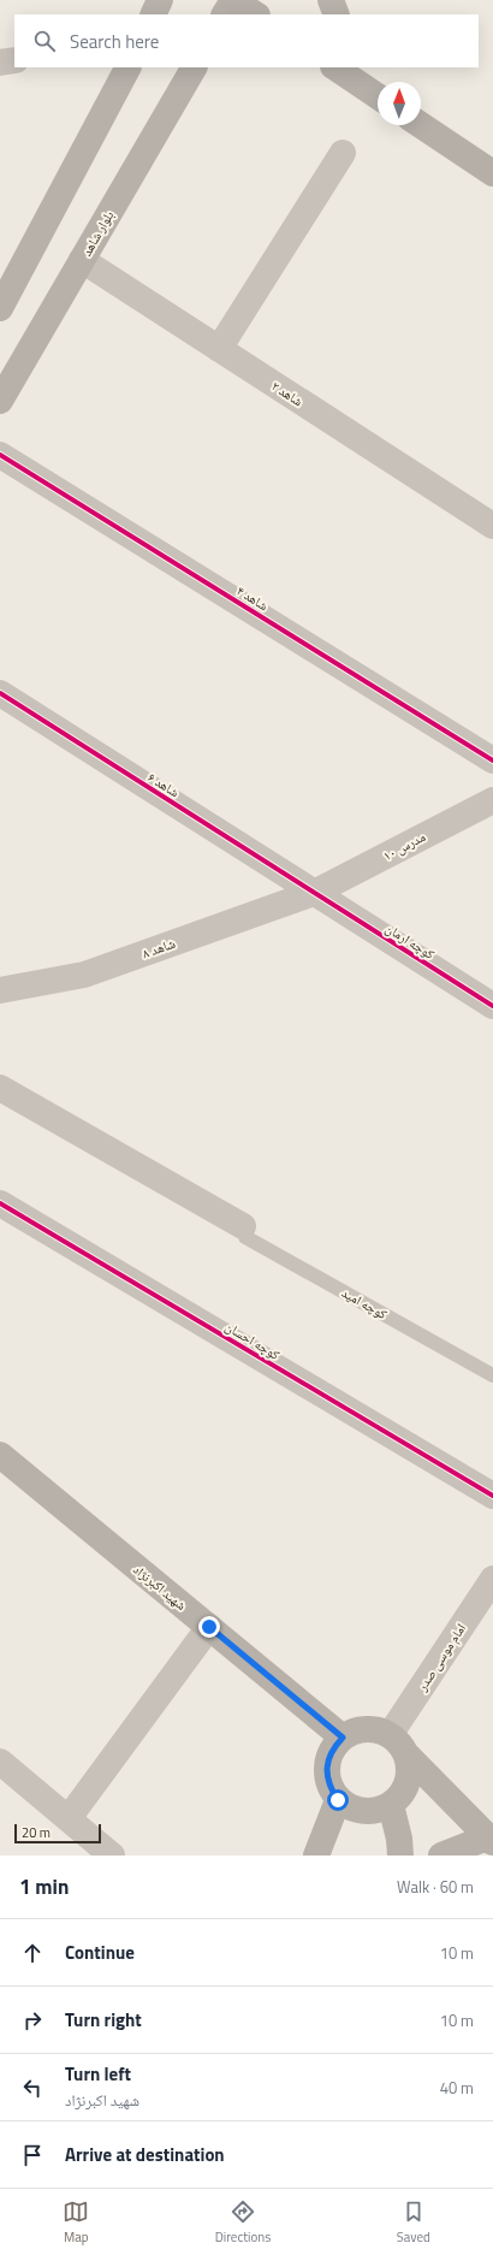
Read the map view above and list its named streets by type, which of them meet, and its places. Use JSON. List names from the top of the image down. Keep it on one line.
{"streets":{"street":["بلوار شاهد","شاهد ۲","شاهد ۴","شاهد ۶","مدرس ۱۰","کوچه ارمان","شاهد ۸","کوچه احسان","شهید اکبرنژاد","امام موسی صدر"],"lane":["کوچه امید"]},"crossings":[["بلوار شاهد","شاهد ۲"],["شاهد ۶","مدرس ۱۰"],["شاهد ۶","کوچه ارمان"],["شاهد ۶","شاهد ۸"],["مدرس ۱۰","کوچه ارمان"],["مدرس ۱۰","شاهد ۸"],["کوچه ارمان","شاهد ۸"],["شهید اکبرنژاد","امام موسی صدر"]],"scale_bar":"20 m","north":"top","page":{"search":"Search here","scale":"20 m","heading":["1 min","Walk · 60 m"],"list":[["Continue","10 m"],["Turn right","10 m"],["Turn left","شهید اکبرنژاد","40 m"],"Arrive at destination"],"nav":["Map","Directions","Saved"]}}
